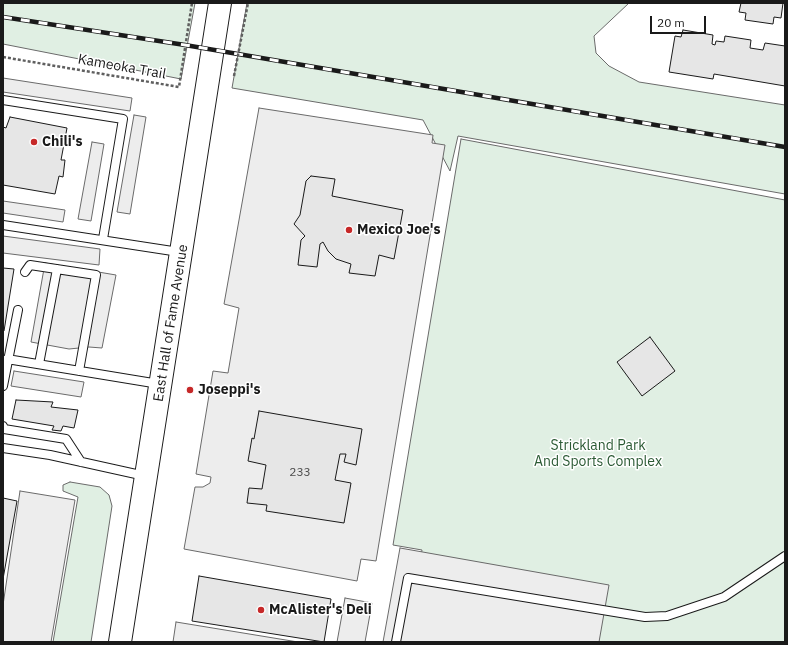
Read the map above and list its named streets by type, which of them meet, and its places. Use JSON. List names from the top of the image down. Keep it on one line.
{"streets":{"main road":["East Hall of Fame Avenue"],"path":["Kameoka Trail"]},"parks":["Strickland Park And Sports Complex"],"places":["Chili's","Mexico Joe's","Joseppi's","McAlister's Deli"],"house_numbers":["233"],"scale_bar":"20 m"}
